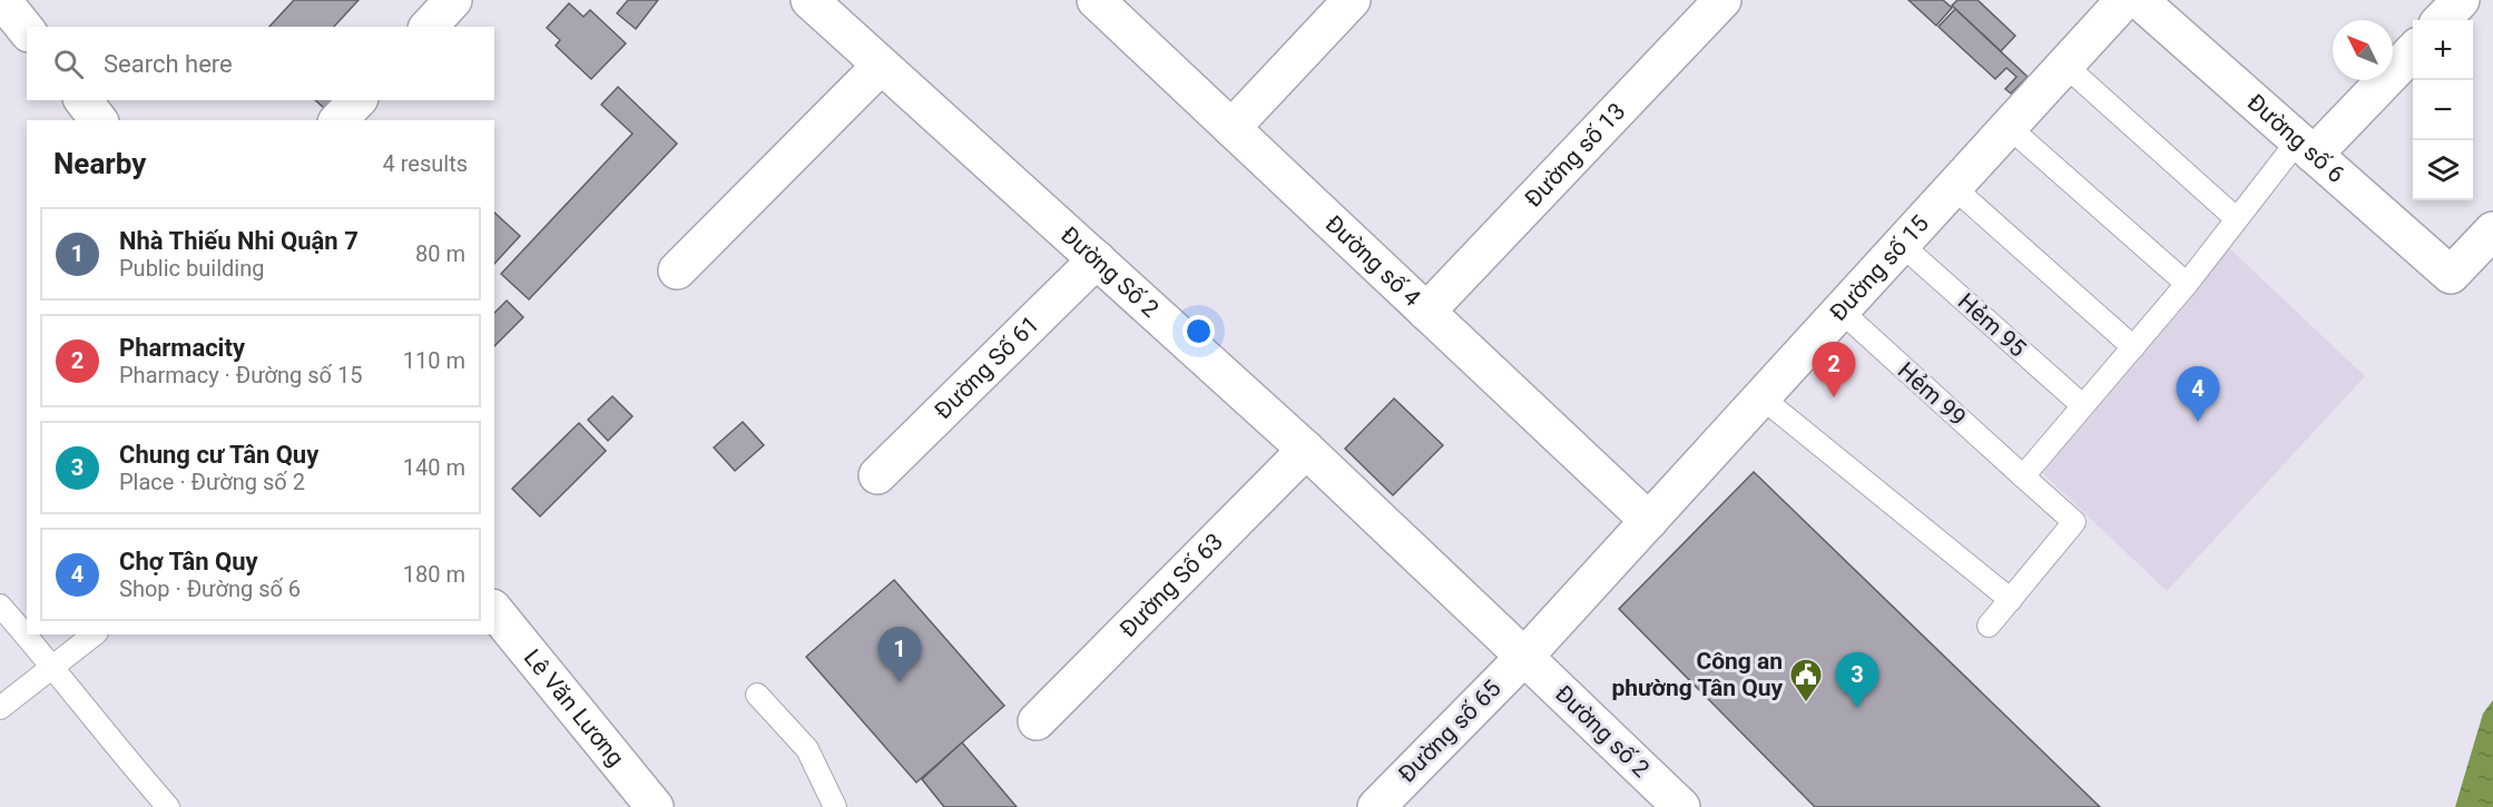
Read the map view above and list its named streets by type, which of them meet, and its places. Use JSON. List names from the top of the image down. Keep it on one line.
{"streets":{"street":["Đường số 6","Đường số 13","Đường số 4","Đường số 15","Đường Số 2","Đường Số 61","Đường Số 63","Lê Văn Lương","Đường số 65","Đường số 2"],"lane":["Hẻm 95","Hẻm 99"]},"crossings":[["Đường số 13","Đường số 4"],["Đường số 4","Đường số 15"],["Đường số 15","Đường Số 2"],["Đường số 15","Hẻm 95"],["Đường số 15","Hẻm 99"],["Đường số 15","Đường số 65"],["Đường số 15","Đường số 2"],["Đường Số 2","Đường Số 61"],["Đường Số 2","Đường Số 63"],["Đường Số 2","Đường số 65"],["Đường Số 2","Đường số 2"],["Đường số 65","Đường số 2"]],"places":{"public building":["Công an phường Tân Quy"]},"north":"top left","page":{"map_buttons":["+","−"],"search":"Search here","heading":["Nearby","4 results"],"list":[{"mark":"1","name":"Nhà Thiếu Nhi Quận 7","note":"Public building","value":"80 m"},{"mark":"2","name":"Pharmacity","note":"Pharmacy · Đường số 15","value":"110 m"},{"mark":"3","name":"Chung cư Tân Quy","note":"Place · Đường số 2","value":"140 m"},{"mark":"4","name":"Chợ Tân Quy","note":"Shop · Đường số 6","value":"180 m"}],"pins":["2","4","1","3"]}}
